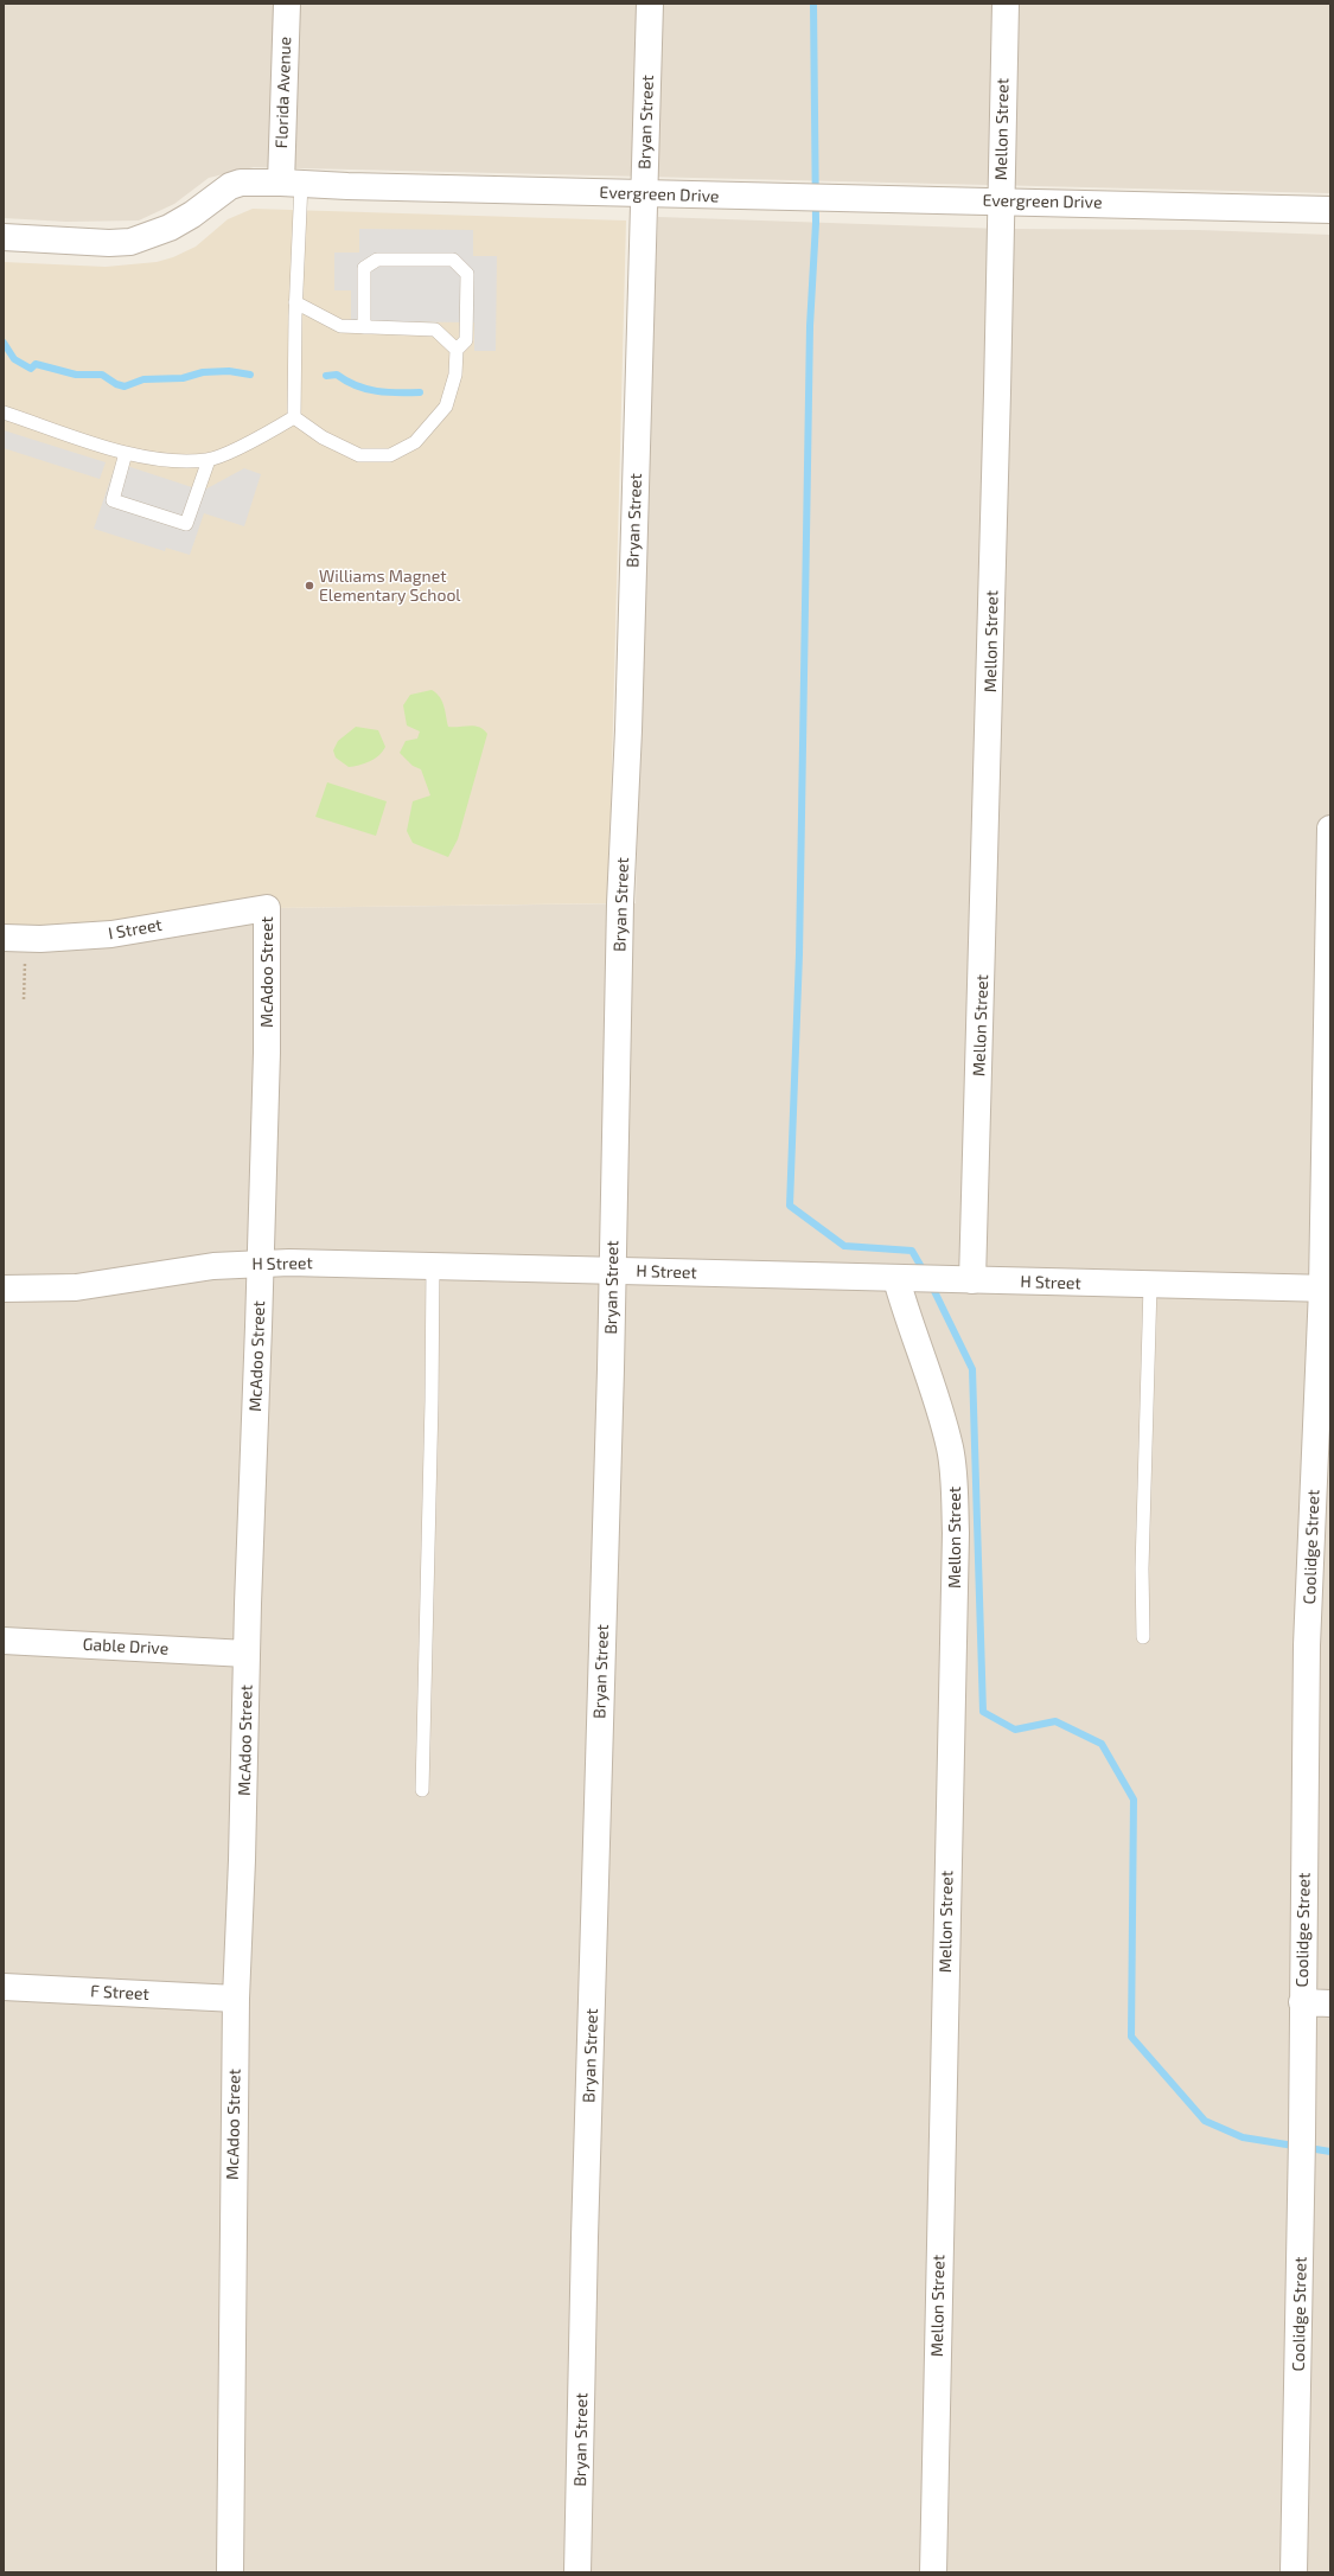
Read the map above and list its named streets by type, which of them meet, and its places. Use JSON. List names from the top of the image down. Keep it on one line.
{"streets":{"street":["Florida Avenue","Bryan Street","Mellon Street","Evergreen Drive","I Street","McAdoo Street","H Street","Coolidge Street","Gable Drive","F Street"]},"crossings":[["Florida Avenue","Evergreen Drive"],["Bryan Street","Evergreen Drive"],["Bryan Street","H Street"],["Mellon Street","Evergreen Drive"],["Mellon Street","H Street"],["I Street","McAdoo Street"],["McAdoo Street","H Street"],["McAdoo Street","Gable Drive"],["McAdoo Street","F Street"],["H Street","Coolidge Street"]],"places":["Williams Magnet Elementary School"]}
